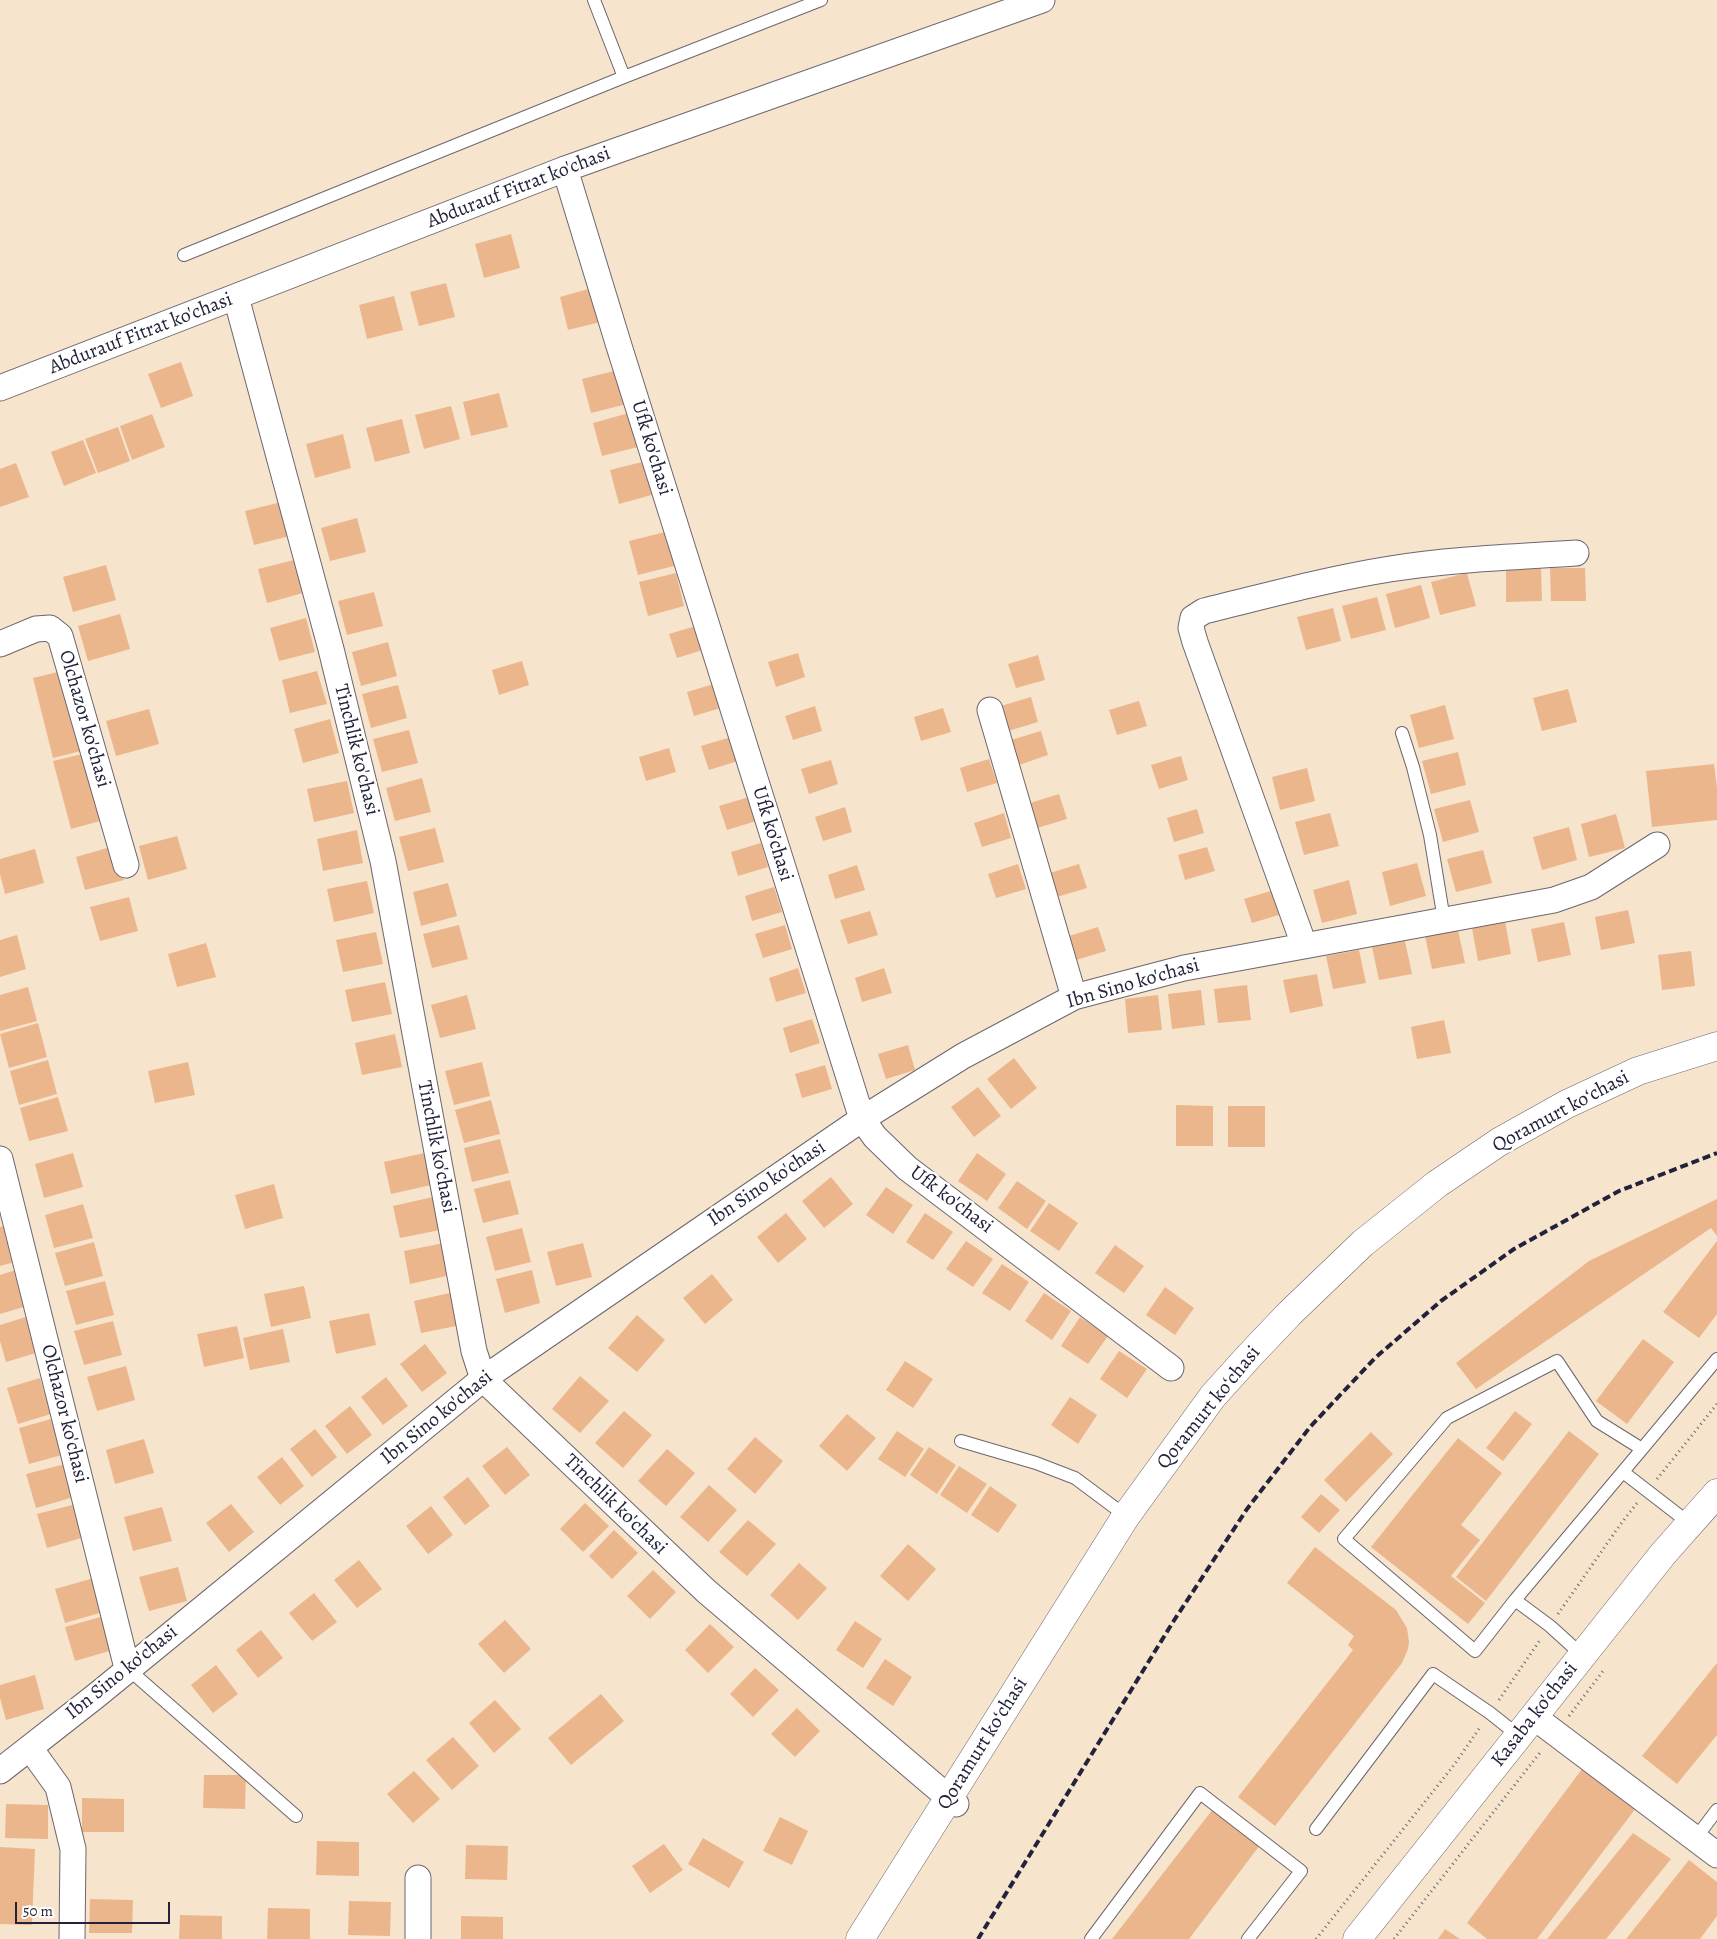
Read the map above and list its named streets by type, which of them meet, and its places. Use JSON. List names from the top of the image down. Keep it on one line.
{"streets":{"main road":["Qoramurt koʻchasi","Kasaba ko'chasi"],"street":["Abdurauf Fitrat ko'chasi","Ufk ko'chasi","Olchazor ko'chasi","Tinchlik ko'chasi","Ibn Sino ko'chasi"]},"crossings":[["Abdurauf Fitrat ko'chasi","Ufk ko'chasi"],["Abdurauf Fitrat ko'chasi","Tinchlik ko'chasi"],["Ufk ko'chasi","Ibn Sino ko'chasi"],["Olchazor ko'chasi","Ibn Sino ko'chasi"],["Tinchlik ko'chasi","Ibn Sino ko'chasi"],["Tinchlik ko'chasi","Qoramurt koʻchasi"]],"scale_bar":"50 m"}
